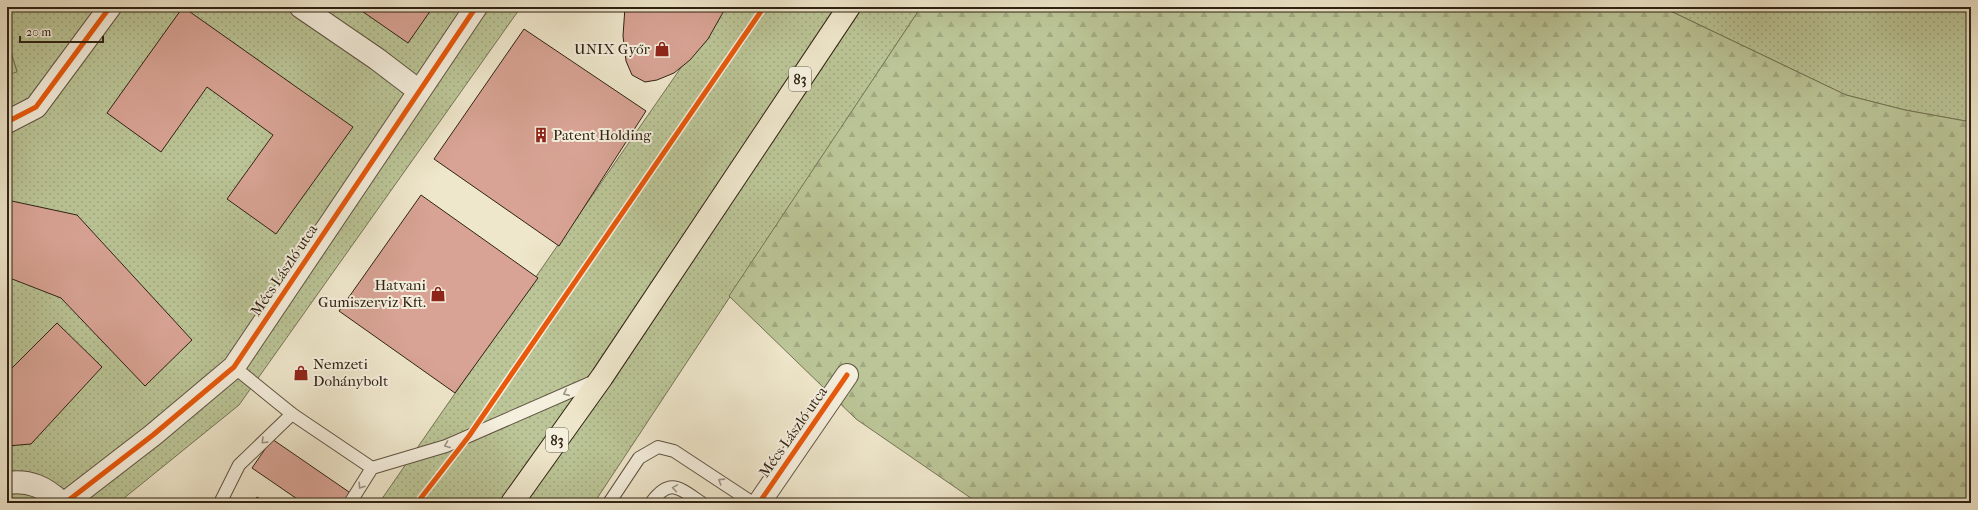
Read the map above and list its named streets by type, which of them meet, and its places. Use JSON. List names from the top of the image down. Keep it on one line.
{"streets":{"main road":["83"],"street":["Mécs László utca"]},"places":{"shop":["UNIX Győr","Hatvani Gumiszerviz Kft.","Nemzeti Dohánybolt"],"building":["Patent Holding"]},"scale_bar":"20 m"}
